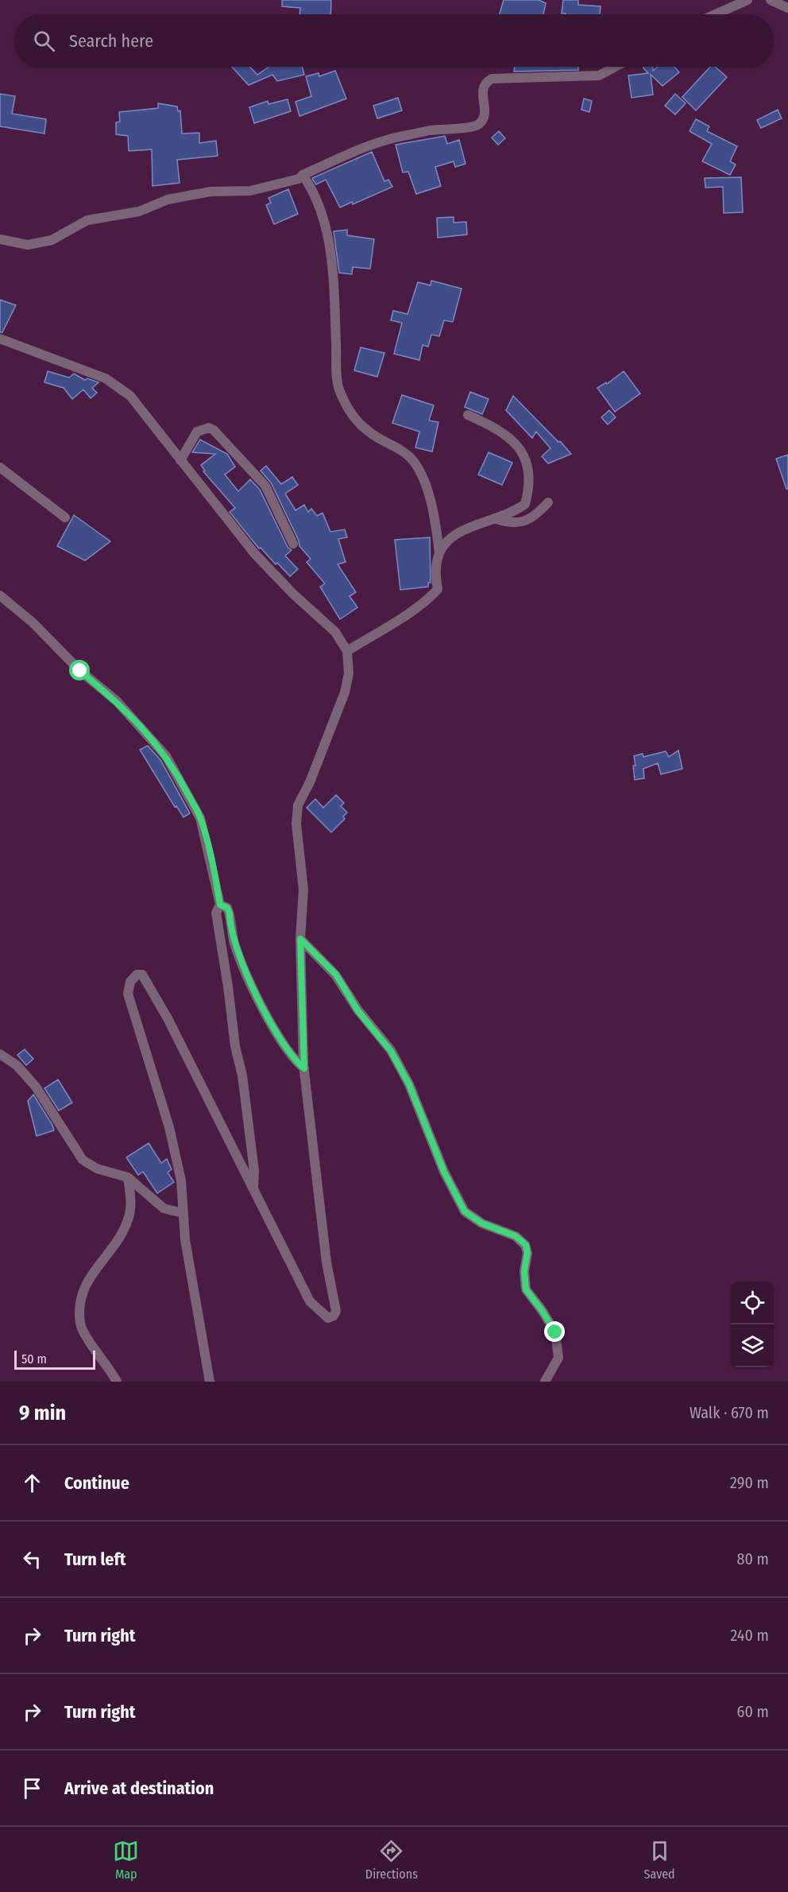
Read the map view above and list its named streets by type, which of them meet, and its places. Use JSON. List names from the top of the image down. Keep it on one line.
{"scale_bar":"50 m","page":{"search":"Search here","scale":"50 m","heading":["9 min","Walk · 670 m"],"list":[["Continue","290 m"],["Turn left","80 m"],["Turn right","240 m"],["Turn right","60 m"],"Arrive at destination"],"nav":["Map","Directions","Saved"]}}
